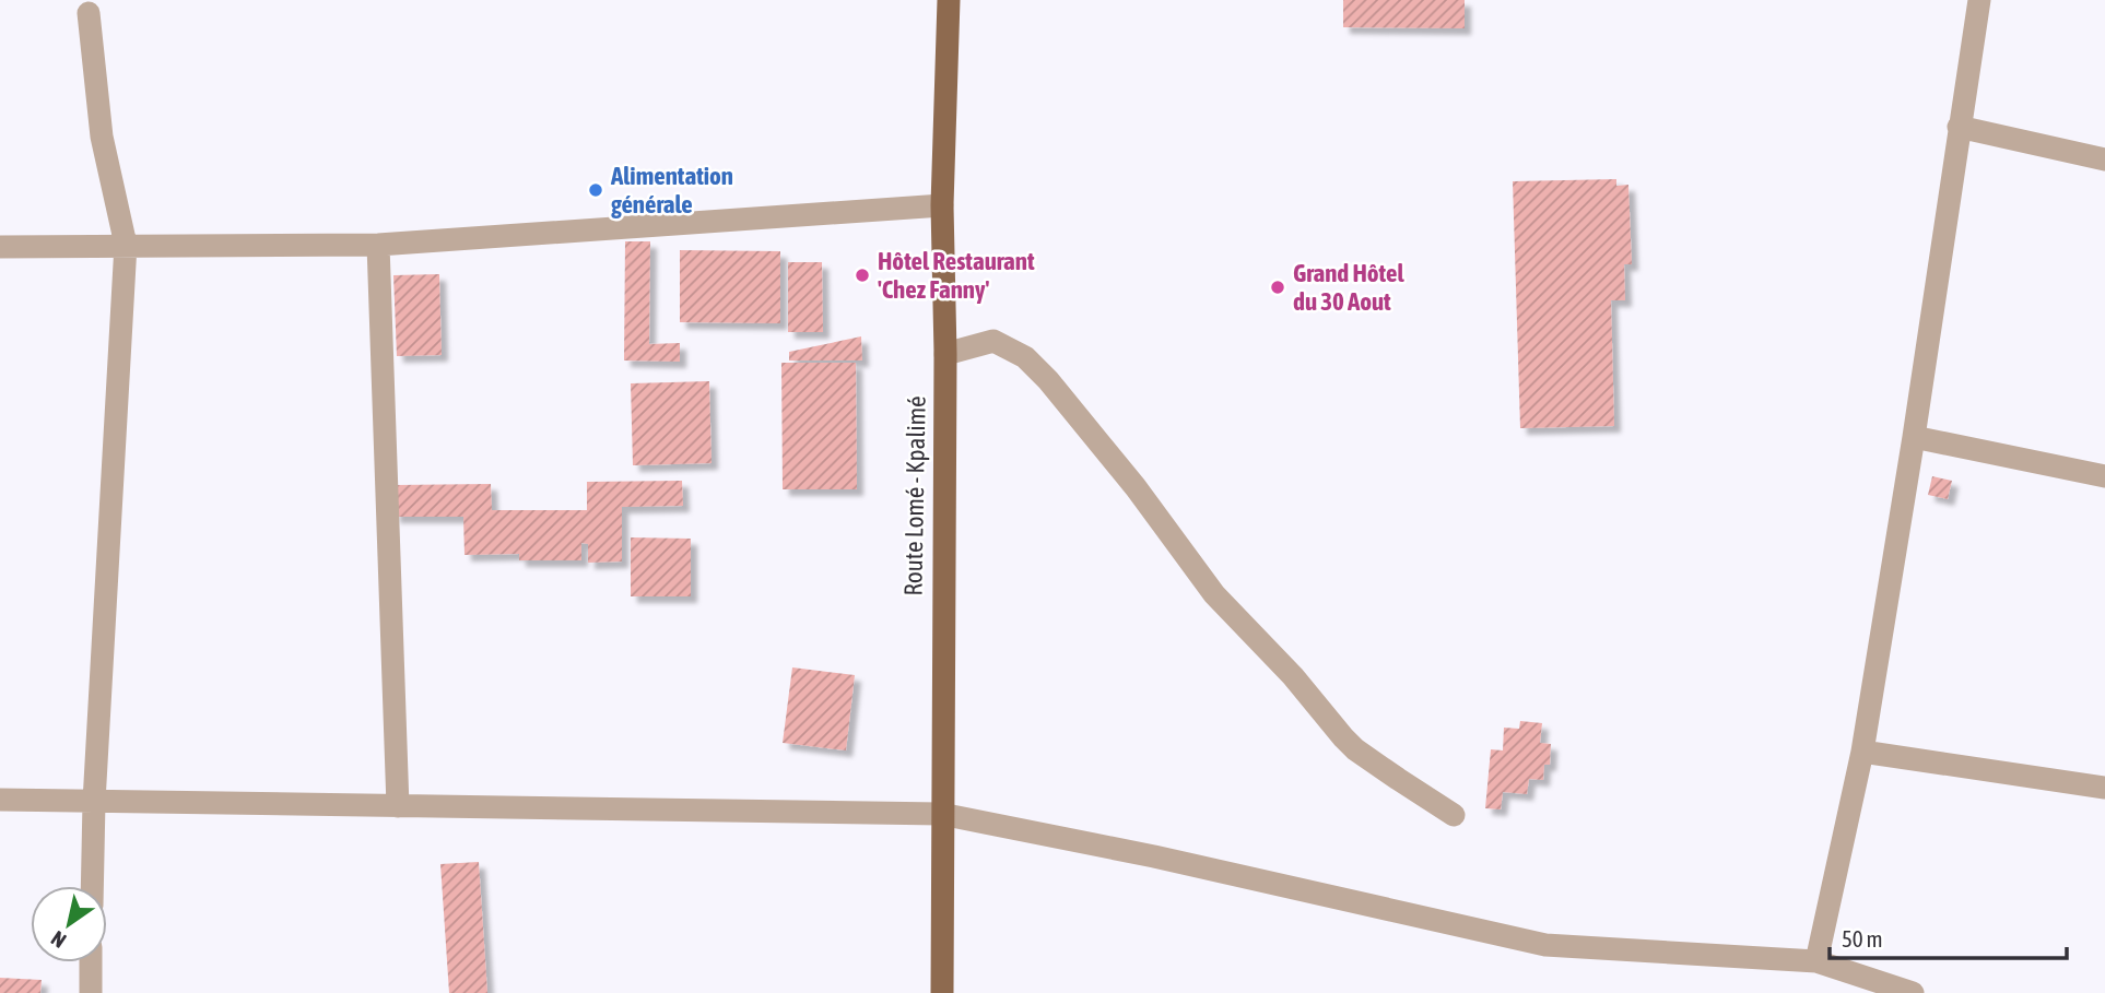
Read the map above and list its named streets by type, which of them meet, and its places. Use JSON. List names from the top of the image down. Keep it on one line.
{"streets":{"main road":["Route Lomé - Kpalimé"]},"places":["Alimentation générale","Hôtel Restaurant 'Chez Fanny'","Grand Hôtel du 30 Aout"],"scale_bar":"50 m","north":"bottom left"}
